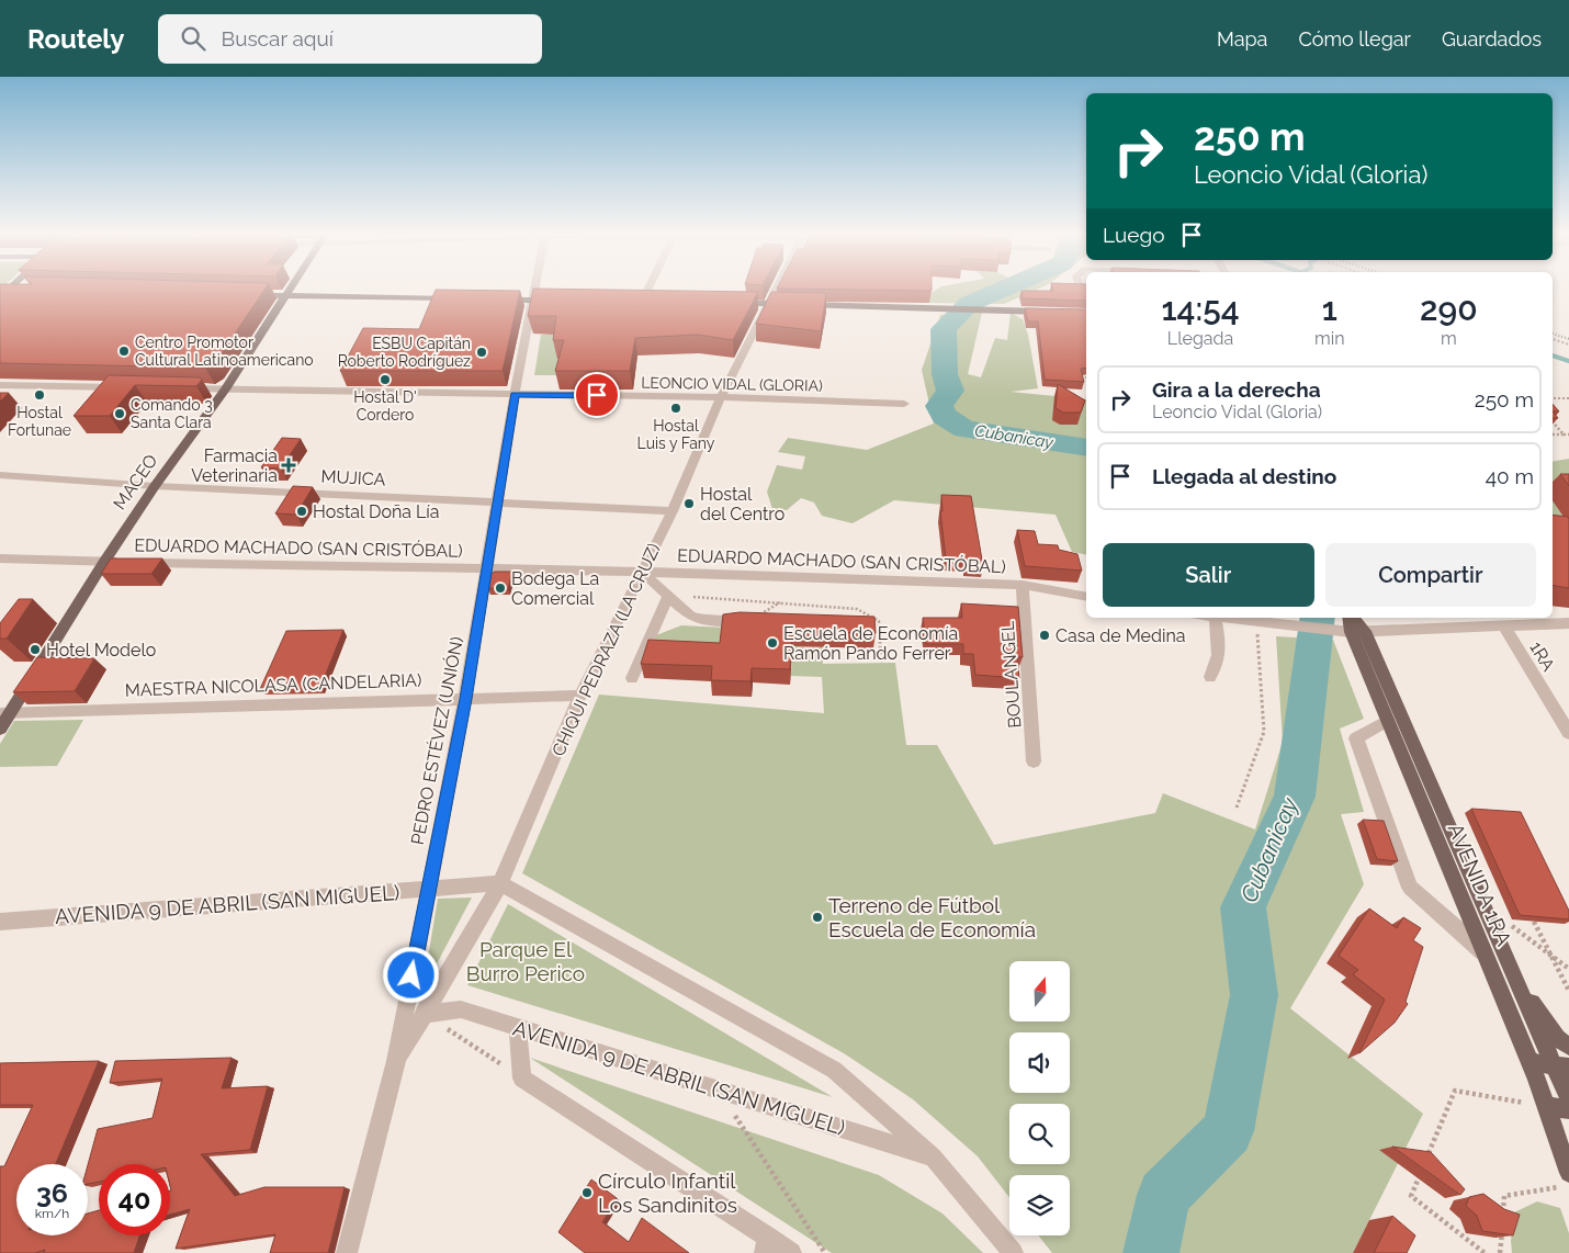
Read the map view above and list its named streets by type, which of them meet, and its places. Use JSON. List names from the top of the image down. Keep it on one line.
{"streets":{"main road":["MACEO","AVENIDA 1RA"],"street":["LEONCIO VIDAL (GLORIA)","MUJICA","EDUARDO MACHADO (SAN CRISTÓBAL)","CHIQUI PEDRAZA (LA CRUZ)","1RA","BOULANGEL","MAESTRA NICOLASA (CANDELARIA)","PEDRO ESTÉVEZ (UNIÓN)","AVENIDA 9 DE ABRIL (SAN MIGUEL)"]},"crossings":[["LEONCIO VIDAL (GLORIA)","MACEO"],["LEONCIO VIDAL (GLORIA)","CHIQUI PEDRAZA (LA CRUZ)"],["LEONCIO VIDAL (GLORIA)","PEDRO ESTÉVEZ (UNIÓN)"],["MUJICA","MACEO"],["MUJICA","CHIQUI PEDRAZA (LA CRUZ)"],["MUJICA","PEDRO ESTÉVEZ (UNIÓN)"],["MACEO","EDUARDO MACHADO (SAN CRISTÓBAL)"],["MACEO","MAESTRA NICOLASA (CANDELARIA)"],["EDUARDO MACHADO (SAN CRISTÓBAL)","CHIQUI PEDRAZA (LA CRUZ)"],["EDUARDO MACHADO (SAN CRISTÓBAL)","BOULANGEL"],["EDUARDO MACHADO (SAN CRISTÓBAL)","PEDRO ESTÉVEZ (UNIÓN)"],["CHIQUI PEDRAZA (LA CRUZ)","MAESTRA NICOLASA (CANDELARIA)"],["CHIQUI PEDRAZA (LA CRUZ)","PEDRO ESTÉVEZ (UNIÓN)"],["CHIQUI PEDRAZA (LA CRUZ)","AVENIDA 9 DE ABRIL (SAN MIGUEL)"],["MAESTRA NICOLASA (CANDELARIA)","PEDRO ESTÉVEZ (UNIÓN)"],["PEDRO ESTÉVEZ (UNIÓN)","AVENIDA 9 DE ABRIL (SAN MIGUEL)"]],"water":["Cubanicay"],"parks":["Parque El Burro Perico"],"places":{"other":["Centro Promotor Cultural Latinoamericano","ESBU Capitán Roberto Rodríguez","Hostal D' Cordero","Hostal Fortunae","Hostal Luis y Fany","Comando 3 Santa Clara","Hostal del Centro","Hostal Doña Lía","Bodega La Comercial","Casa de Medina","Escuela de Economía Ramón Pando Ferrer","Hotel Modelo","Terreno de Fútbol Escuela de Economía","Círculo Infantil Los Sandinitos"],"health":["Farmacia Veterinaria"]},"north":"top","page":{"header":"Routely","search":"Buscar aquí","nav":["Mapa","Cómo llegar","Guardados"],"turn":["250 m","Leoncio Vidal (Gloria)"],"then":"Luego","eta":["14:54","Llegada","1","min","290","m"],"list":[{"name":"Gira a la derecha","note":"Leoncio Vidal (Gloria)","value":"250 m"},{"name":"Llegada al destino","value":"40 m"}],"buttons":["Salir","Compartir"],"speed":"36 km/h","limit":"40"}}
